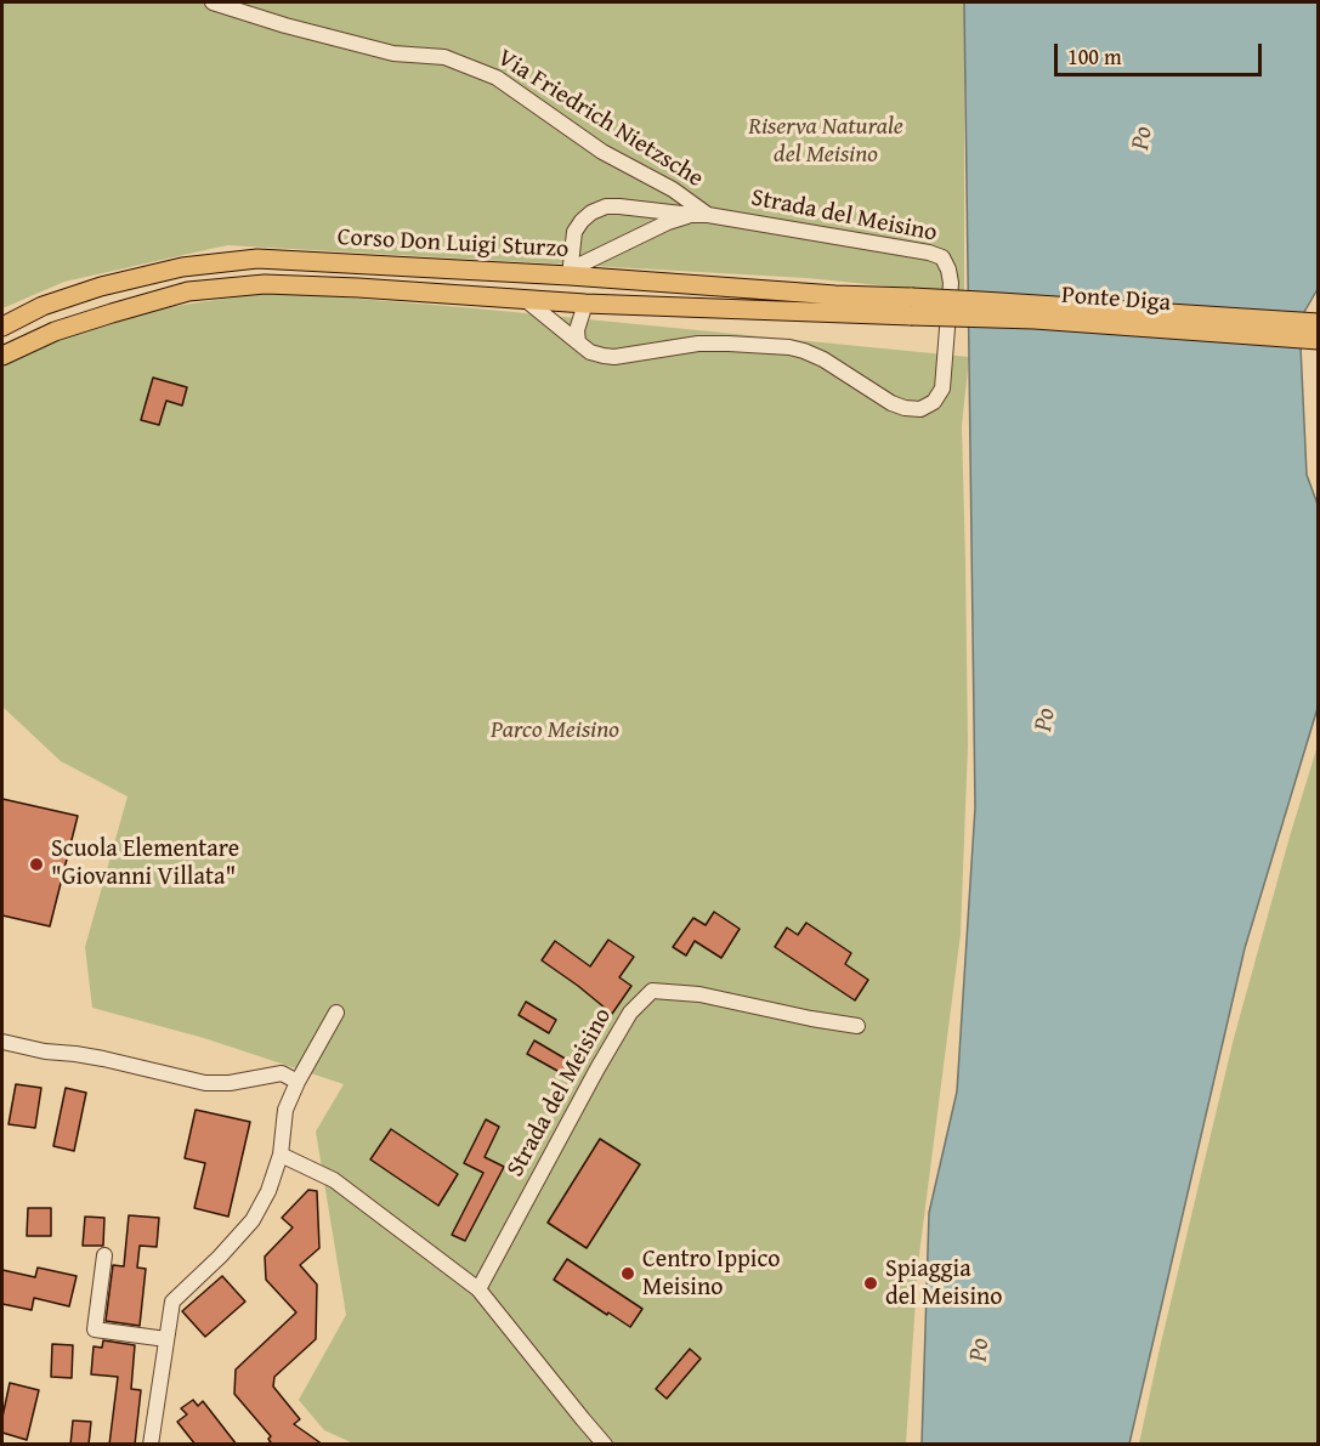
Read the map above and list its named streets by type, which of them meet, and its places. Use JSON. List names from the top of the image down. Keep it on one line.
{"streets":{"main road":["Corso Don Luigi Sturzo","Ponte Diga"],"street":["Via Friedrich Nietzsche","Strada del Meisino"]},"crossings":[["Via Friedrich Nietzsche","Strada del Meisino"],["Strada del Meisino","Corso Don Luigi Sturzo"],["Corso Don Luigi Sturzo","Ponte Diga"]],"water":["Po"],"parks":["Riserva Naturale del Meisino","Parco Meisino"],"places":["Scuola Elementare \"Giovanni Villata\"","Centro Ippico Meisino","Spiaggia del Meisino"],"scale_bar":"100 m"}
